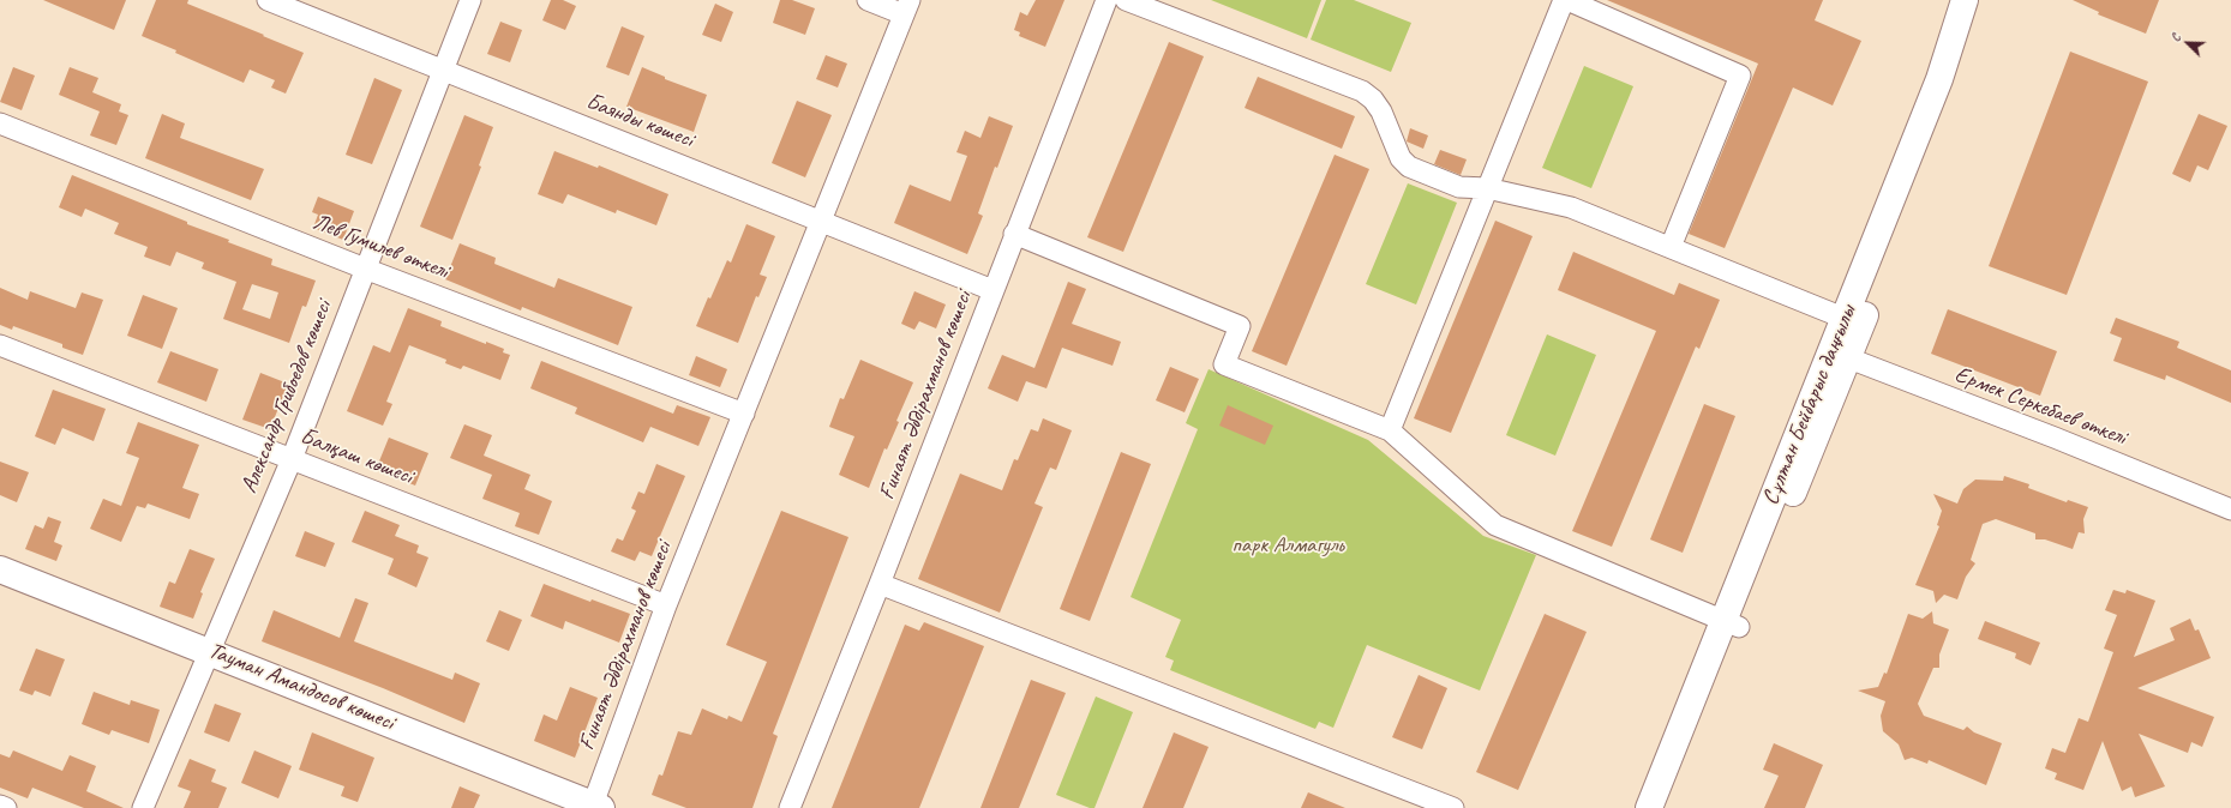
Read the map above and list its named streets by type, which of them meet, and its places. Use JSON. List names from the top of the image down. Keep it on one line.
{"streets":{"main road":["Сұлтан Бейбарыс даңғылы","Тауман Амандосов көшесі"],"street":["Баянды көшесі","Лев Гумилев өткелі","Ғинаят Әбдірахманов көшесі","Александр Грибоедов көшесі","Ермек Серкебаев өткелі","Балқаш көшесі"]},"crossings":[["Баянды көшесі","Ғинаят Әбдірахманов көшесі"],["Баянды көшесі","Александр Грибоедов көшесі"],["Лев Гумилев өткелі","Ғинаят Әбдірахманов көшесі"],["Лев Гумилев өткелі","Александр Грибоедов көшесі"],["Ғинаят Әбдірахманов көшесі","Балқаш көшесі"],["Ғинаят Әбдірахманов көшесі","Тауман Амандосов көшесі"],["Александр Грибоедов көшесі","Балқаш көшесі"],["Александр Грибоедов көшесі","Тауман Амандосов көшесі"],["Сұлтан Бейбарыс даңғылы","Ермек Серкебаев өткелі"]],"parks":["парк Алмагуль"],"north":"top left"}
